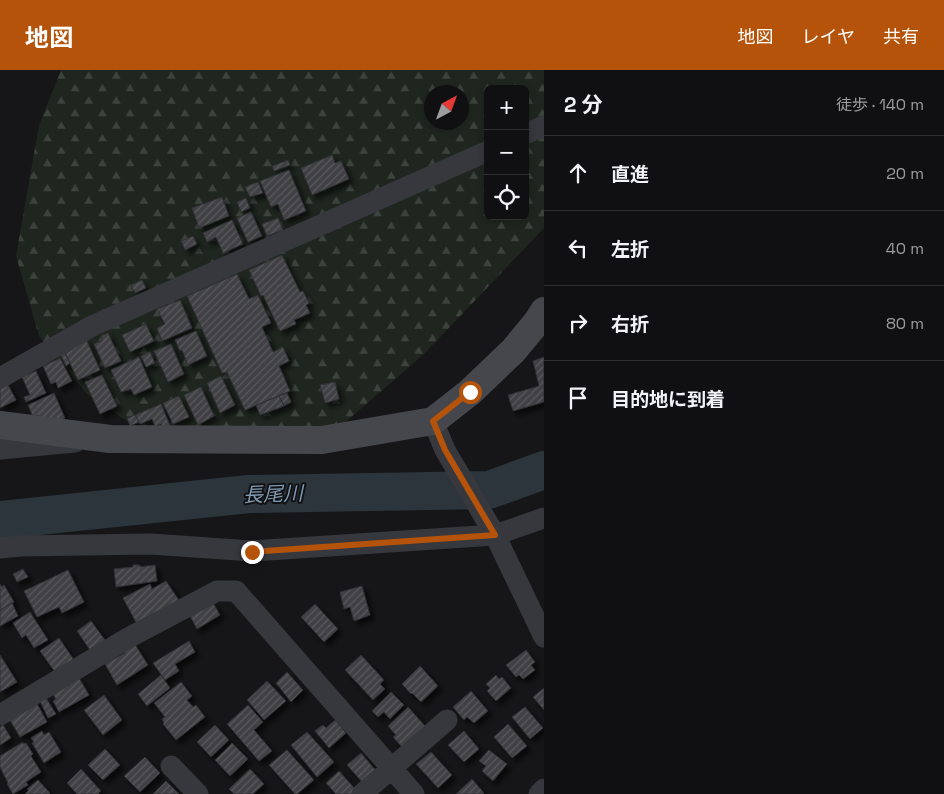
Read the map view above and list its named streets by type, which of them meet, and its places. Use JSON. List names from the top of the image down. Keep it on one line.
{"water":["長尾川"],"north":"top right","page":{"header":"地図","nav":["地図","レイヤ","共有"],"heading":["2 分","徒歩 · 140 m"],"map_buttons":["+","−"],"list":[["直進","20 m"],["左折","40 m"],["右折","80 m"],"目的地に到着"]}}
